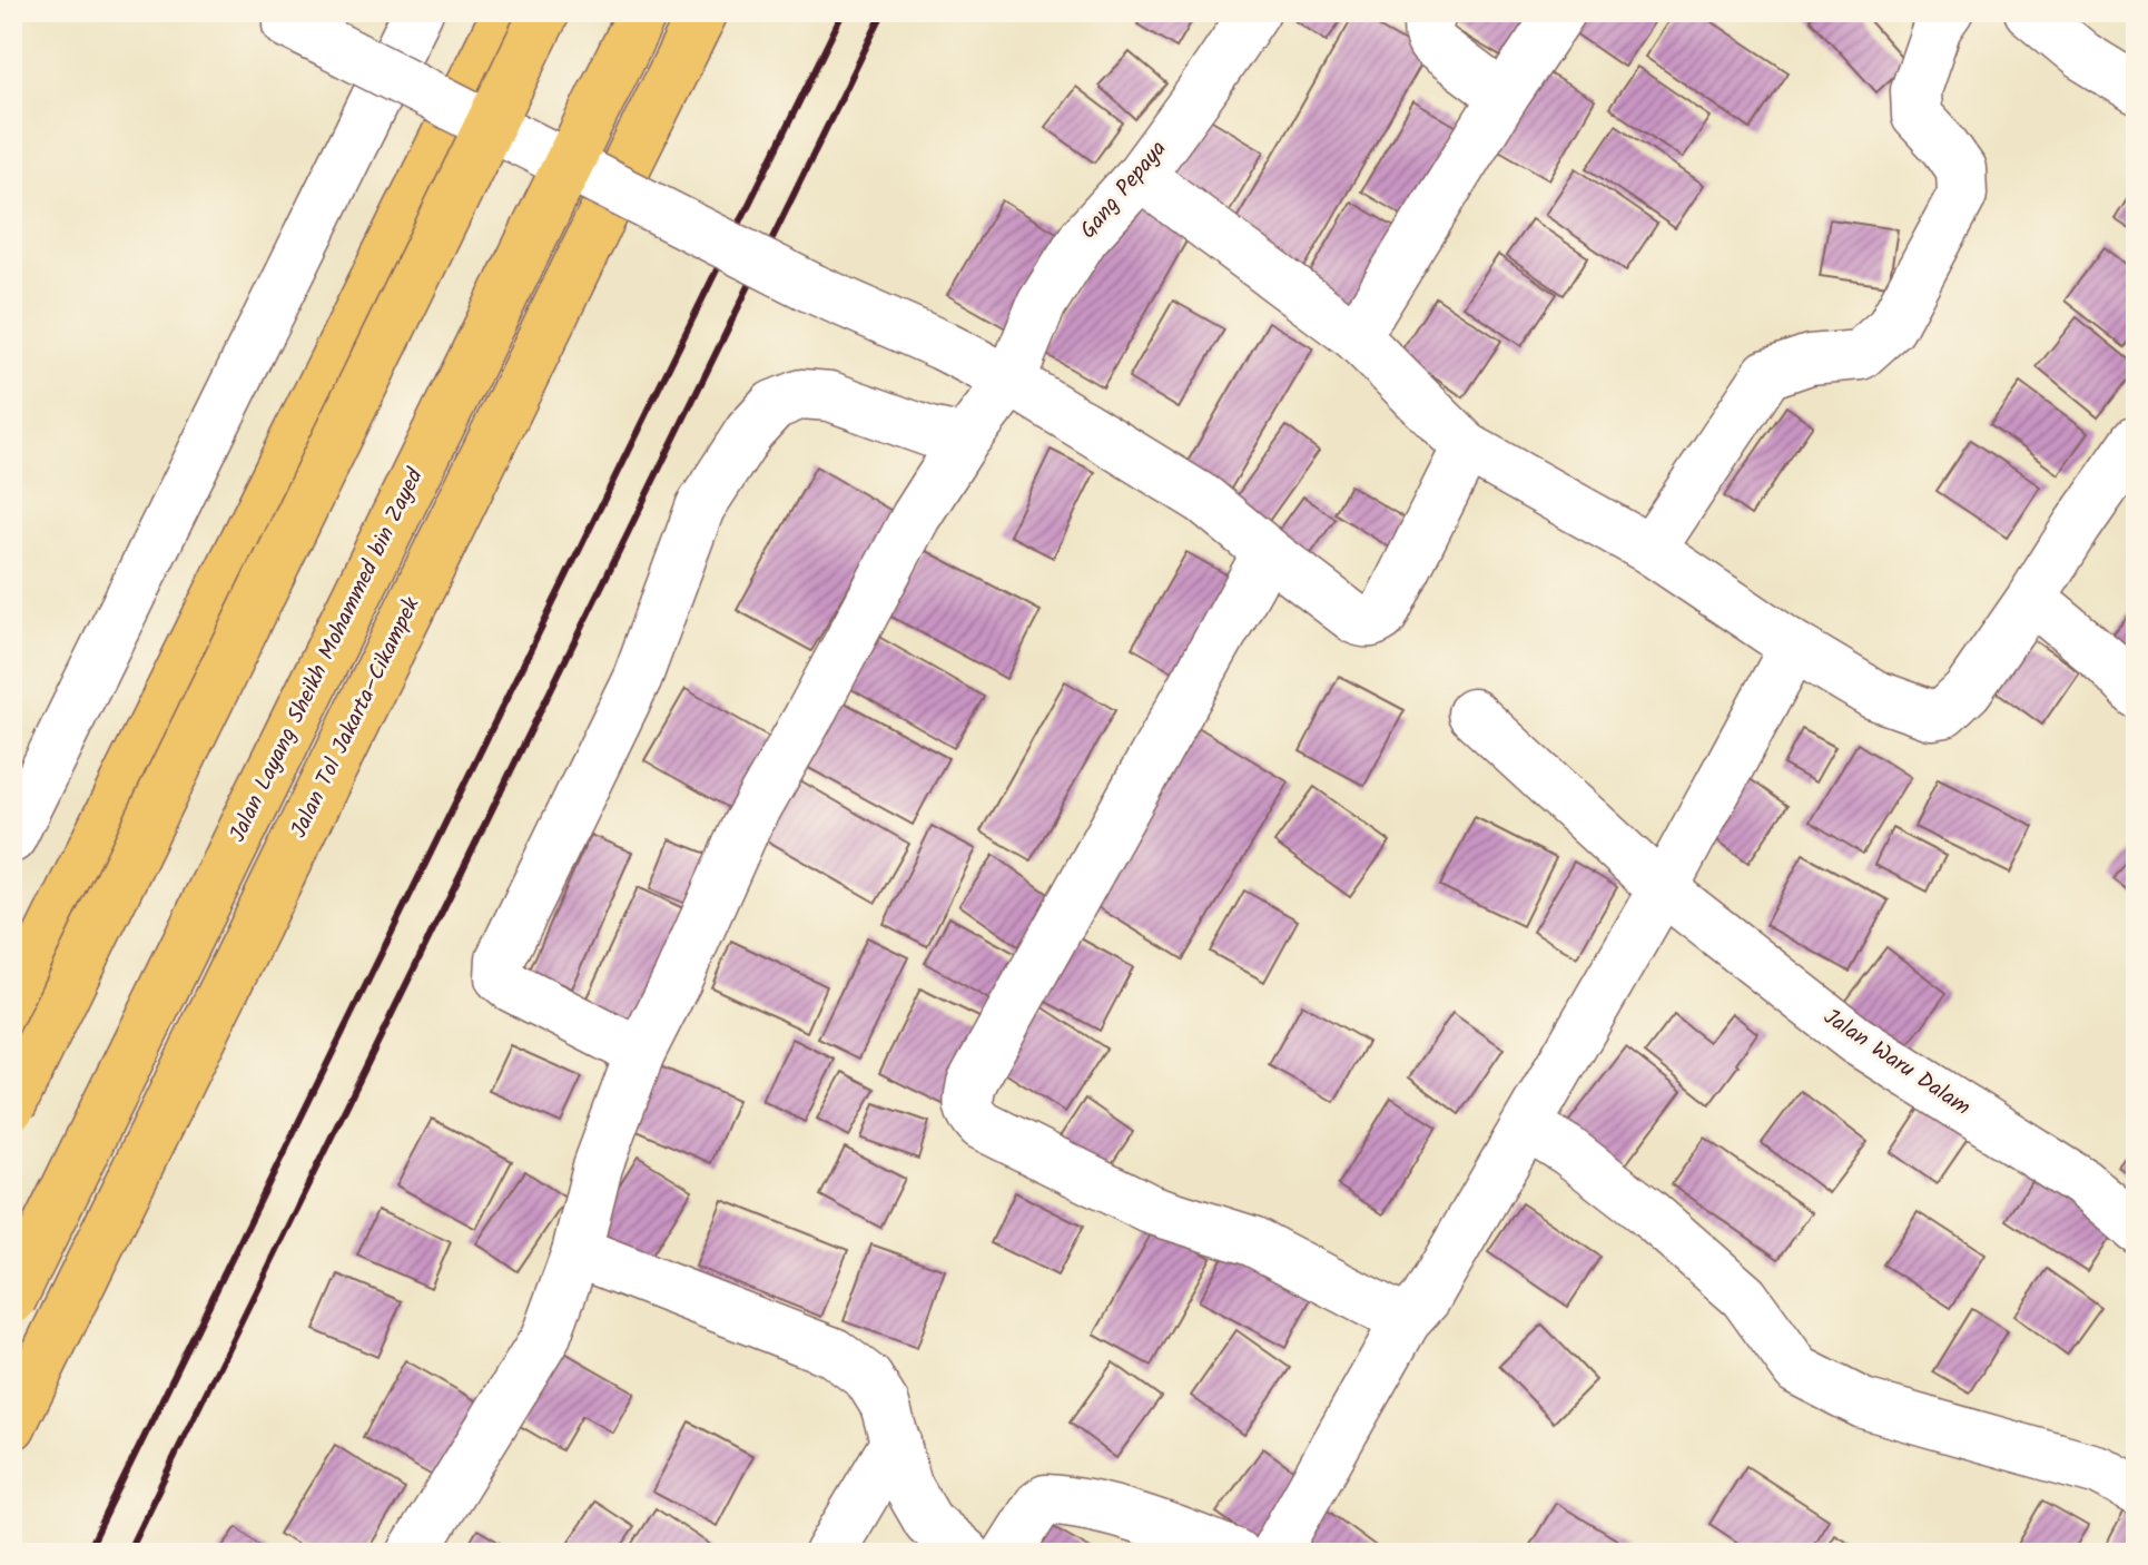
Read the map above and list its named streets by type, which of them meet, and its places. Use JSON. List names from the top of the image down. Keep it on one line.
{"streets":{"highway":["Jalan Layang Sheikh Mohammed bin Zayed","Jalan Tol Jakarta–Cikampek"],"street":["Gang Pepaya","Jalan Waru Dalam"]}}
